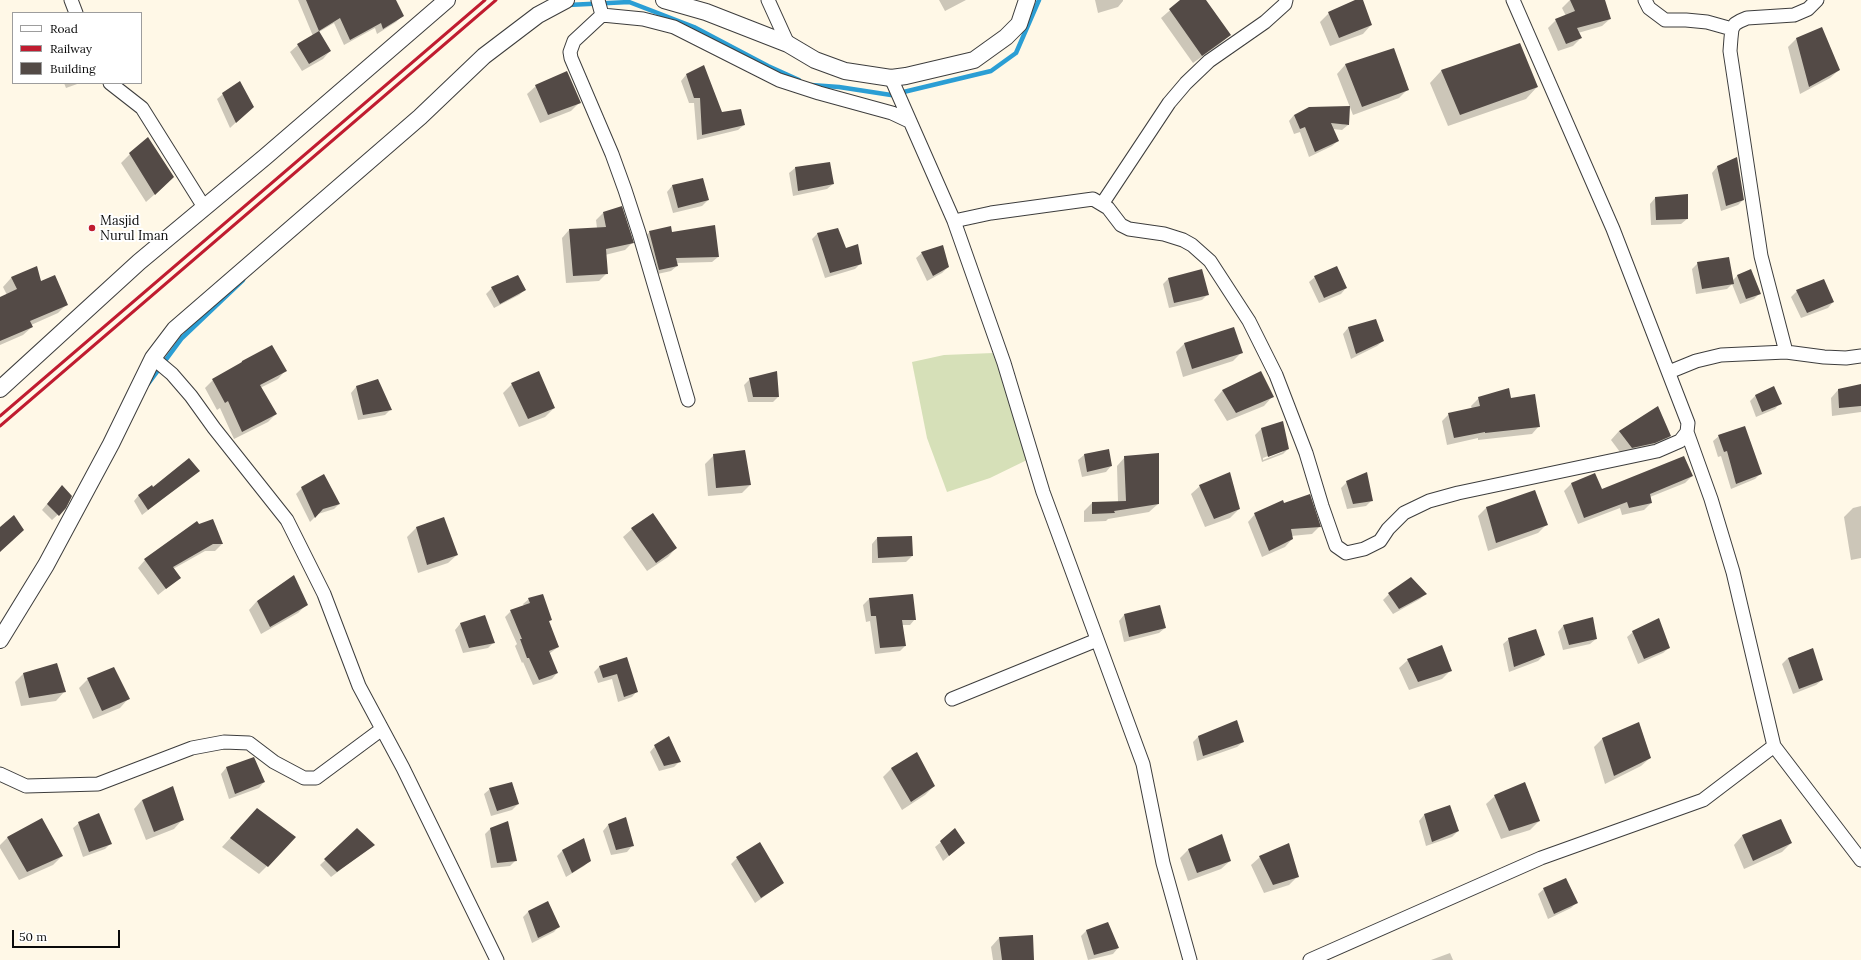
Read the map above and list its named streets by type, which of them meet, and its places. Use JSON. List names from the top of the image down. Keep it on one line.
{"places":["Masjid Nurul Iman"],"legend":["Road","Railway","Building"],"scale_bar":"50 m"}
